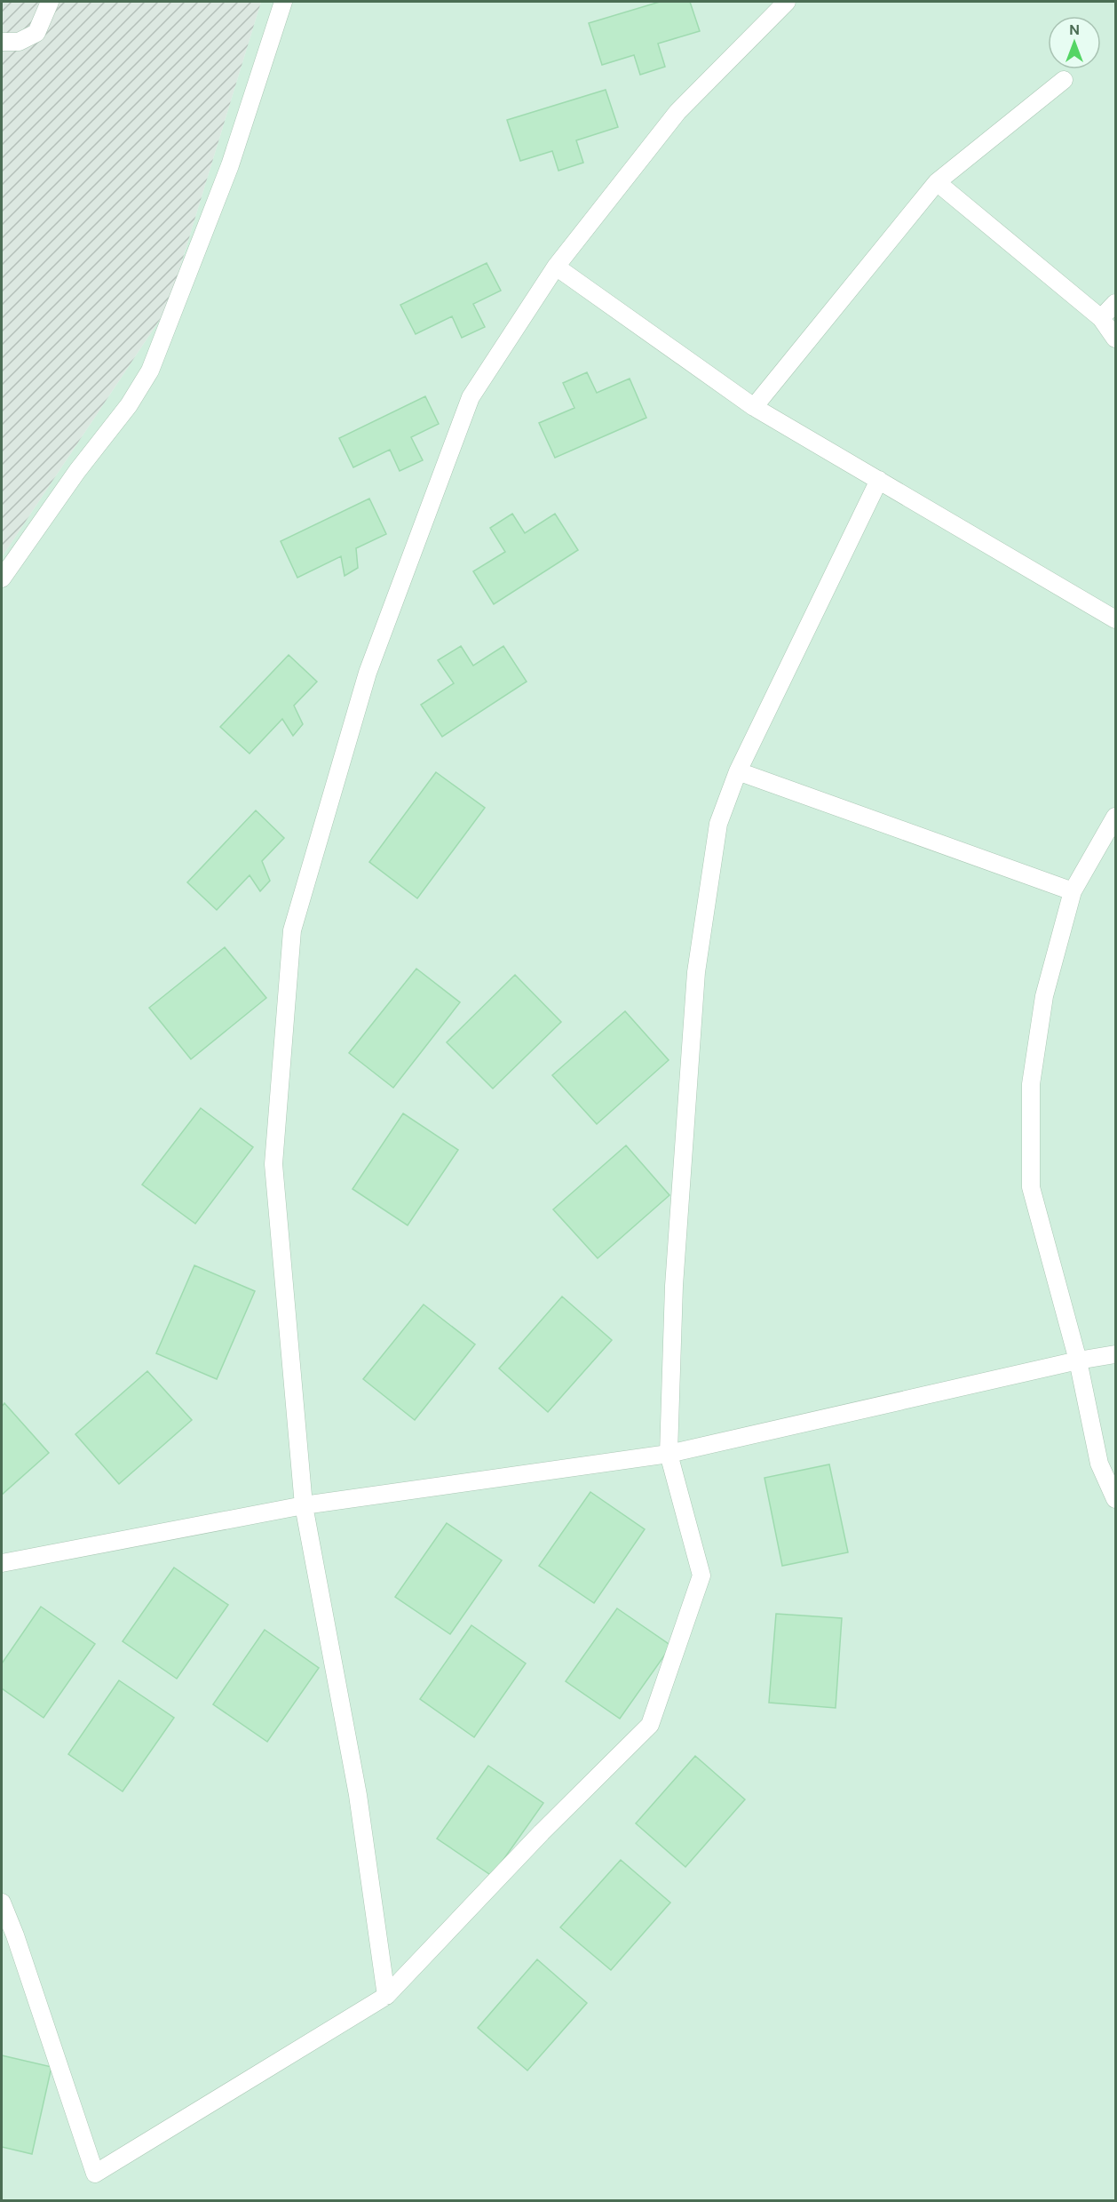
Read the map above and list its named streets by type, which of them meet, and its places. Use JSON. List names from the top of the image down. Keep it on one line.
{"north":"top"}
